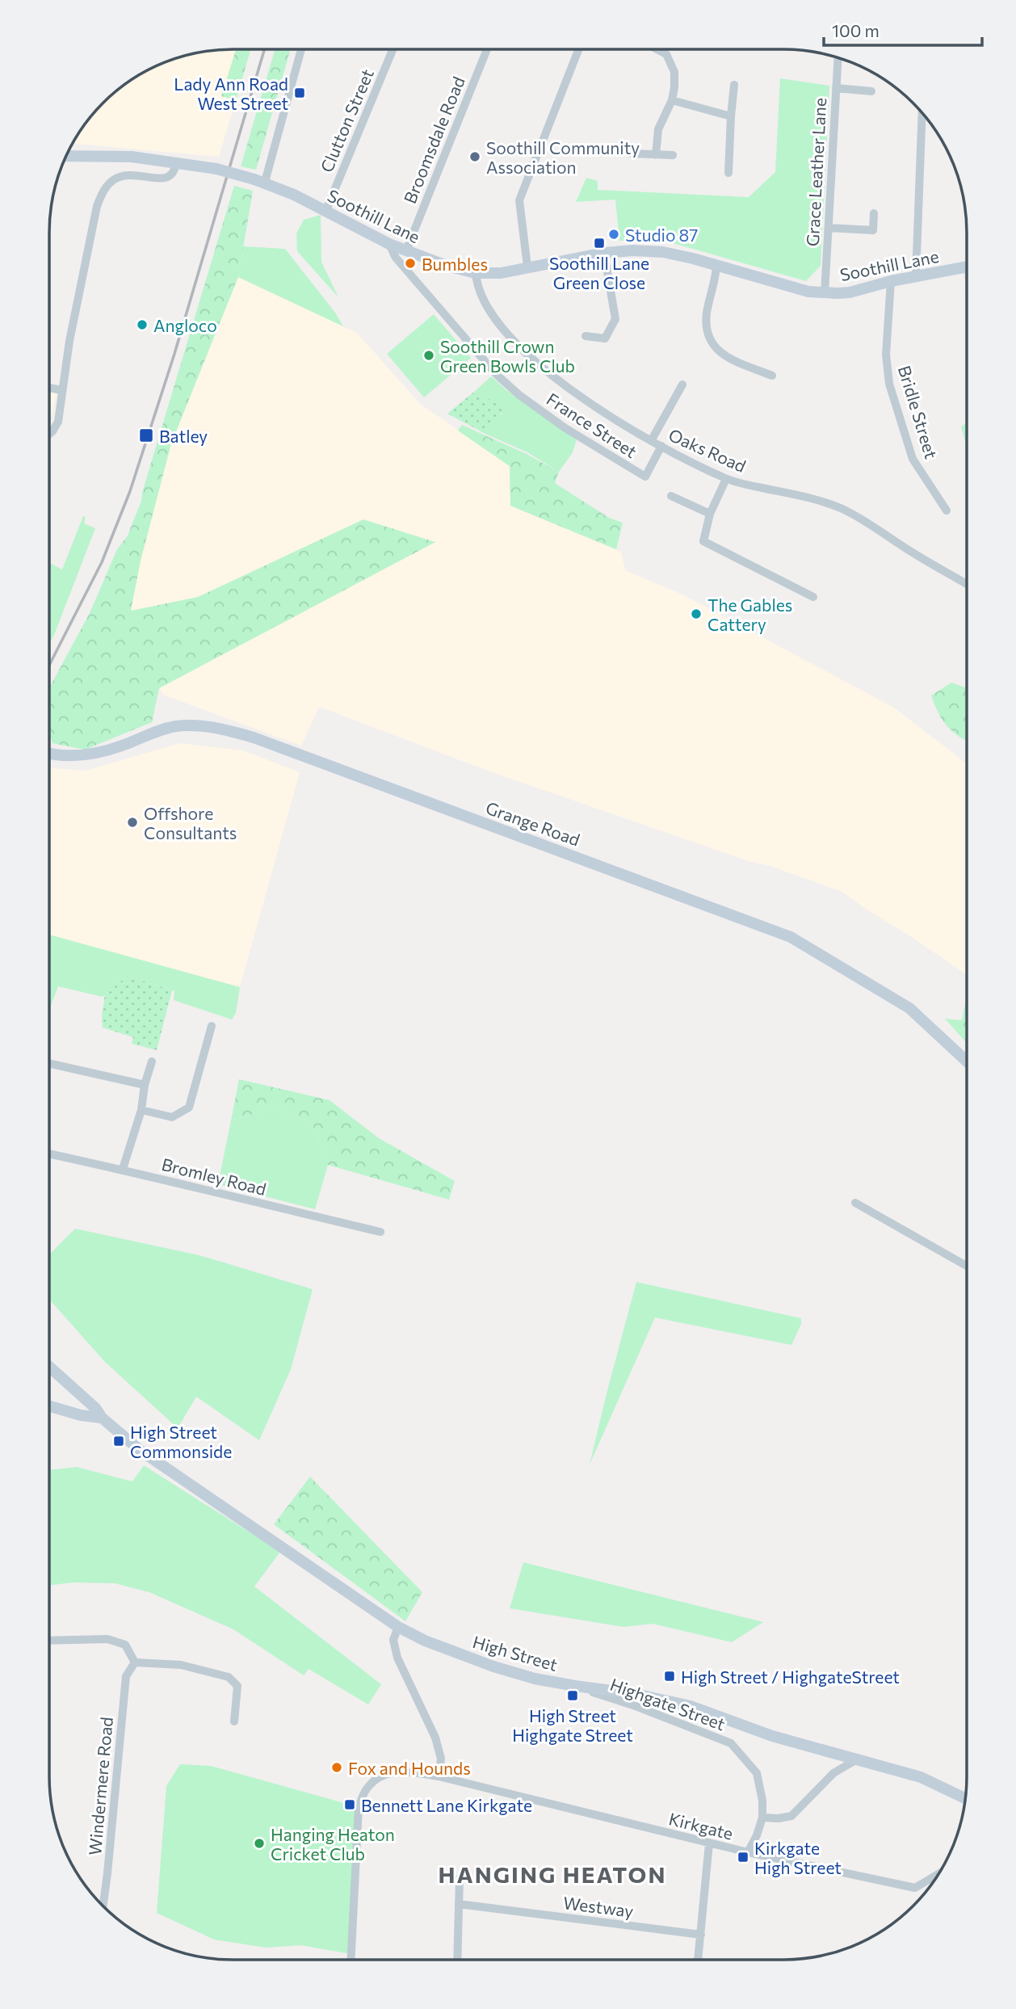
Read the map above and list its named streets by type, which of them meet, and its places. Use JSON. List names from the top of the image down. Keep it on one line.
{"streets":{"main road":["Soothill Lane","Grange Road","High Street"],"street":["Clutton Street","Broomsdale Road","Grace Leather Lane","Bridle Street","France Street","Oaks Road","Bromley Road","Highgate Street","Windermere Road","Kirkgate","Westway"]},"crossings":[["Clutton Street","Soothill Lane"],["Broomsdale Road","Soothill Lane"],["Grace Leather Lane","Soothill Lane"],["Soothill Lane","Bridle Street"],["Soothill Lane","France Street"],["Soothill Lane","Oaks Road"],["France Street","Oaks Road"],["High Street","Highgate Street"],["Highgate Street","Kirkgate"]],"districts":["HANGING HEATON"],"places":{"transit":["Lady Ann Road West Street","Soothill Lane Green Close","Batley","High Street Commonside","High Street / HighgateStreet","High Street Highgate Street","Bennett Lane Kirkgate","Kirkgate High Street"],"other":["Soothill Community Association","Studio 87","Bumbles","Angloco","Soothill Crown Green Bowls Club","The Gables Cattery","Offshore Consultants","Fox and Hounds","Hanging Heaton Cricket Club"]},"scale_bar":"100 m"}
